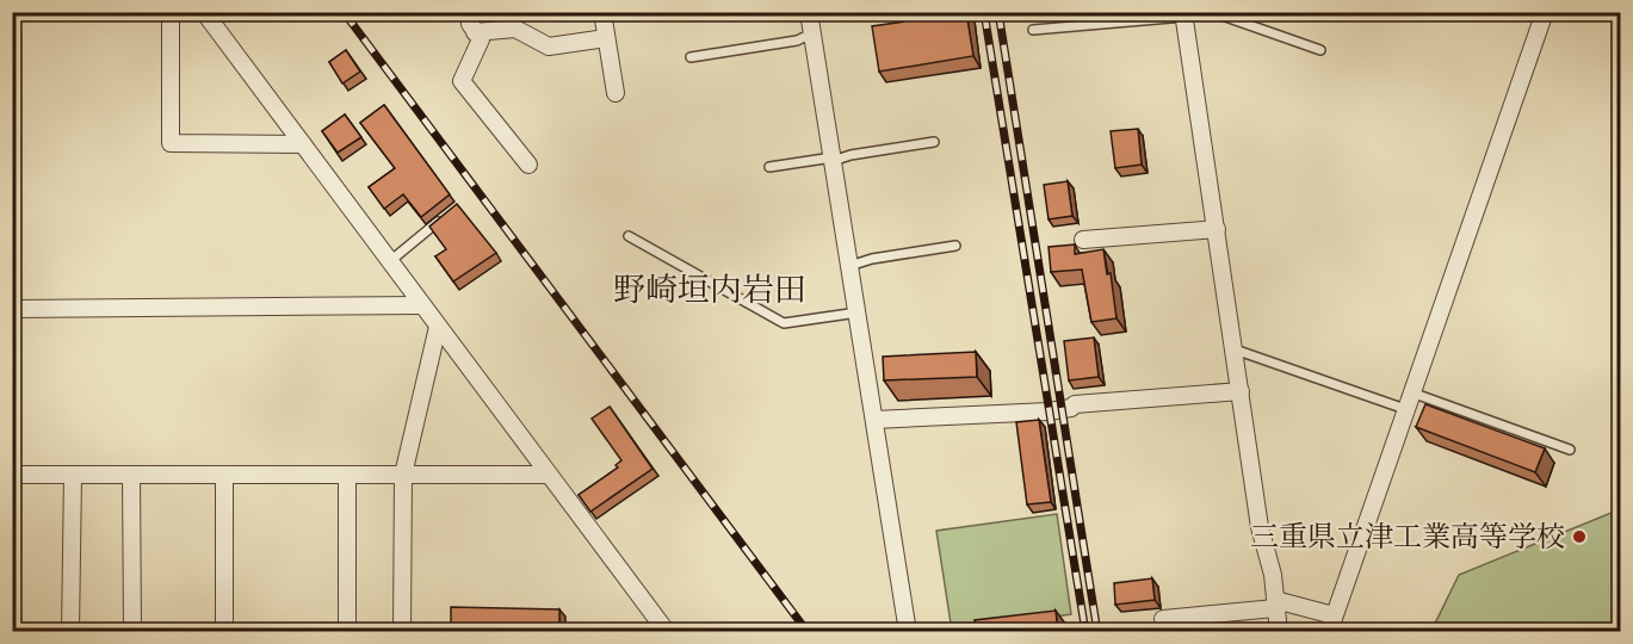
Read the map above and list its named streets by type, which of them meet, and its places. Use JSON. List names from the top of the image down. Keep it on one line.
{"districts":["野崎垣内岩田"],"places":["三重県立津工業高等学校"]}
